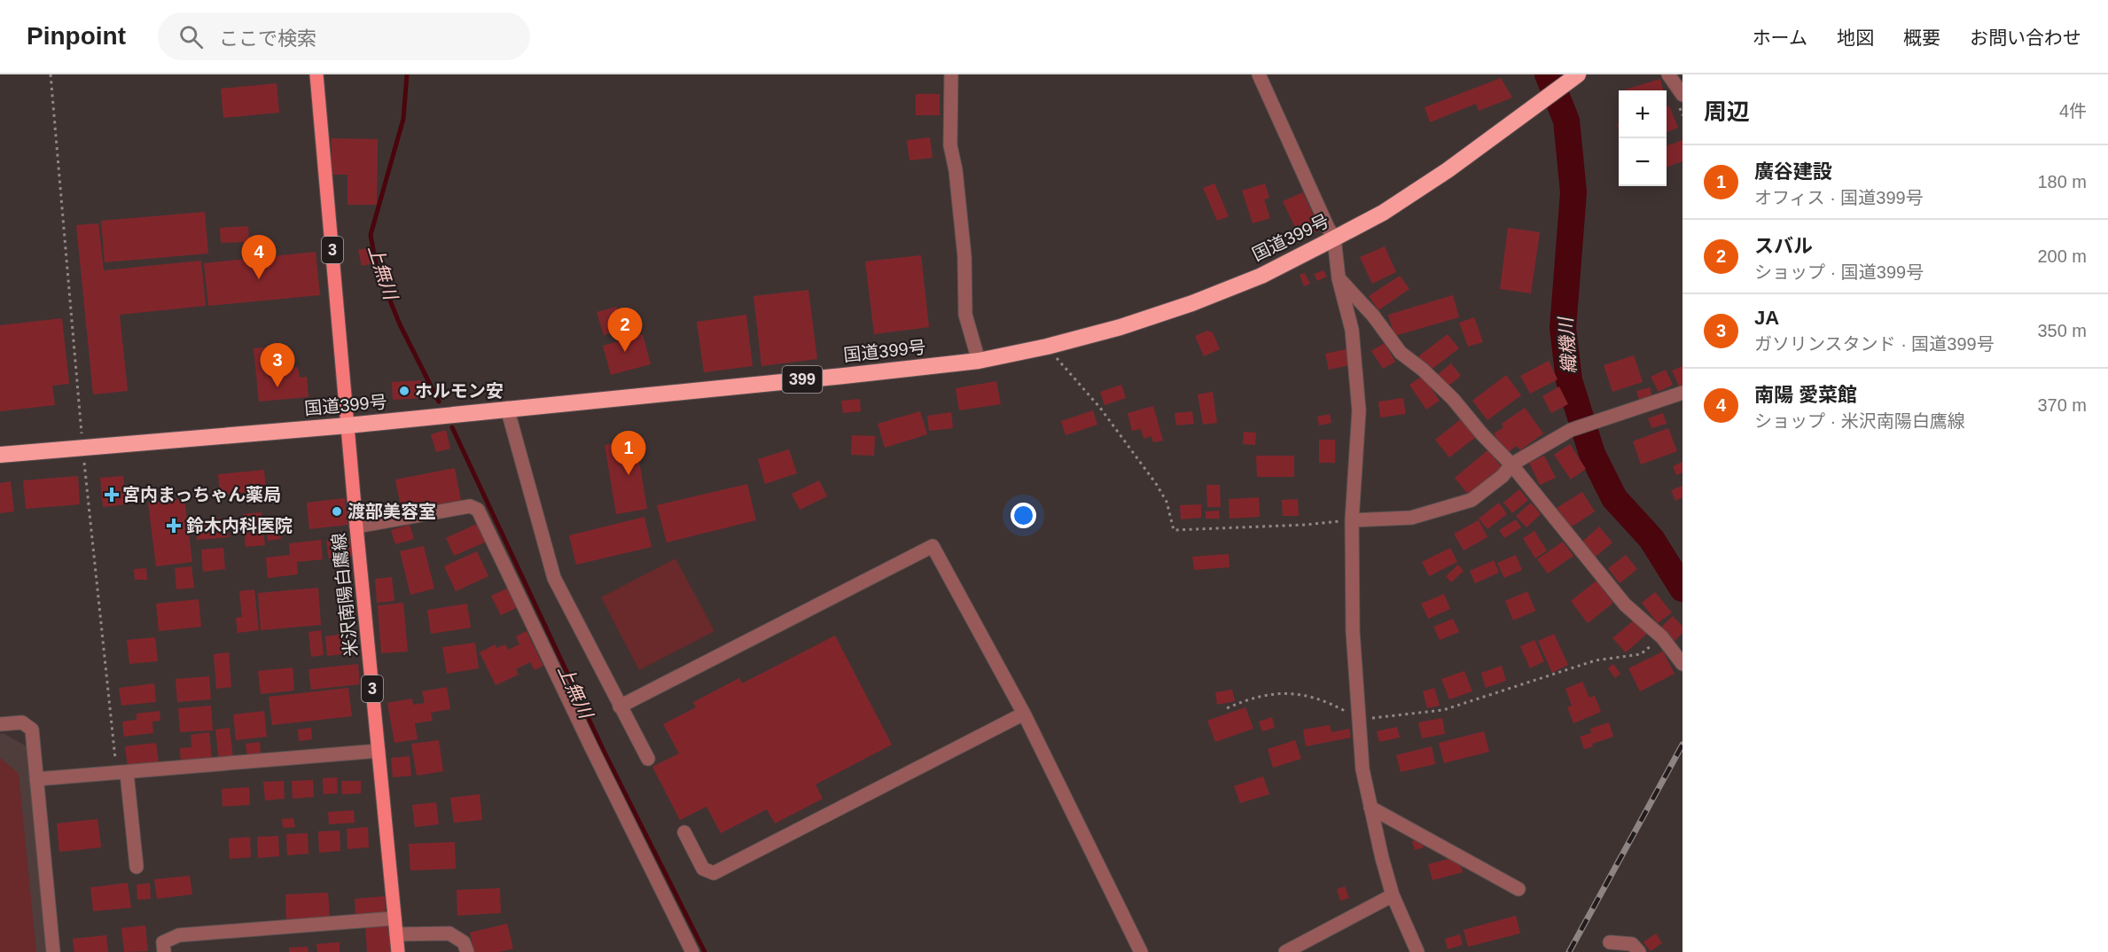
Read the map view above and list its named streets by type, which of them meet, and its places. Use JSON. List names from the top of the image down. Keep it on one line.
{"streets":{"highway":["国道399号","399"],"main road":["3","米沢南陽白鷹線"]},"crossings":[["国道399号","米沢南陽白鷹線"]],"water":["上無川","織機川"],"places":{"other":["ホルモン安","渡部美容室"],"health":["宮内まっちゃん薬局","鈴木内科医院"]},"page":{"header":"Pinpoint","search":"ここで検索","nav":["ホーム","地図","概要","お問い合わせ"],"heading":["周辺","4件"],"map_buttons":["+","−"],"list":[{"mark":"1","name":"廣谷建設","note":"オフィス · 国道399号","value":"180 m"},{"mark":"2","name":"スバル","note":"ショップ · 国道399号","value":"200 m"},{"mark":"3","name":"JA","note":"ガソリンスタンド · 国道399号","value":"350 m"},{"mark":"4","name":"南陽 愛菜館","note":"ショップ · 米沢南陽白鷹線","value":"370 m"}],"pins":["4","2","3","1"]}}
